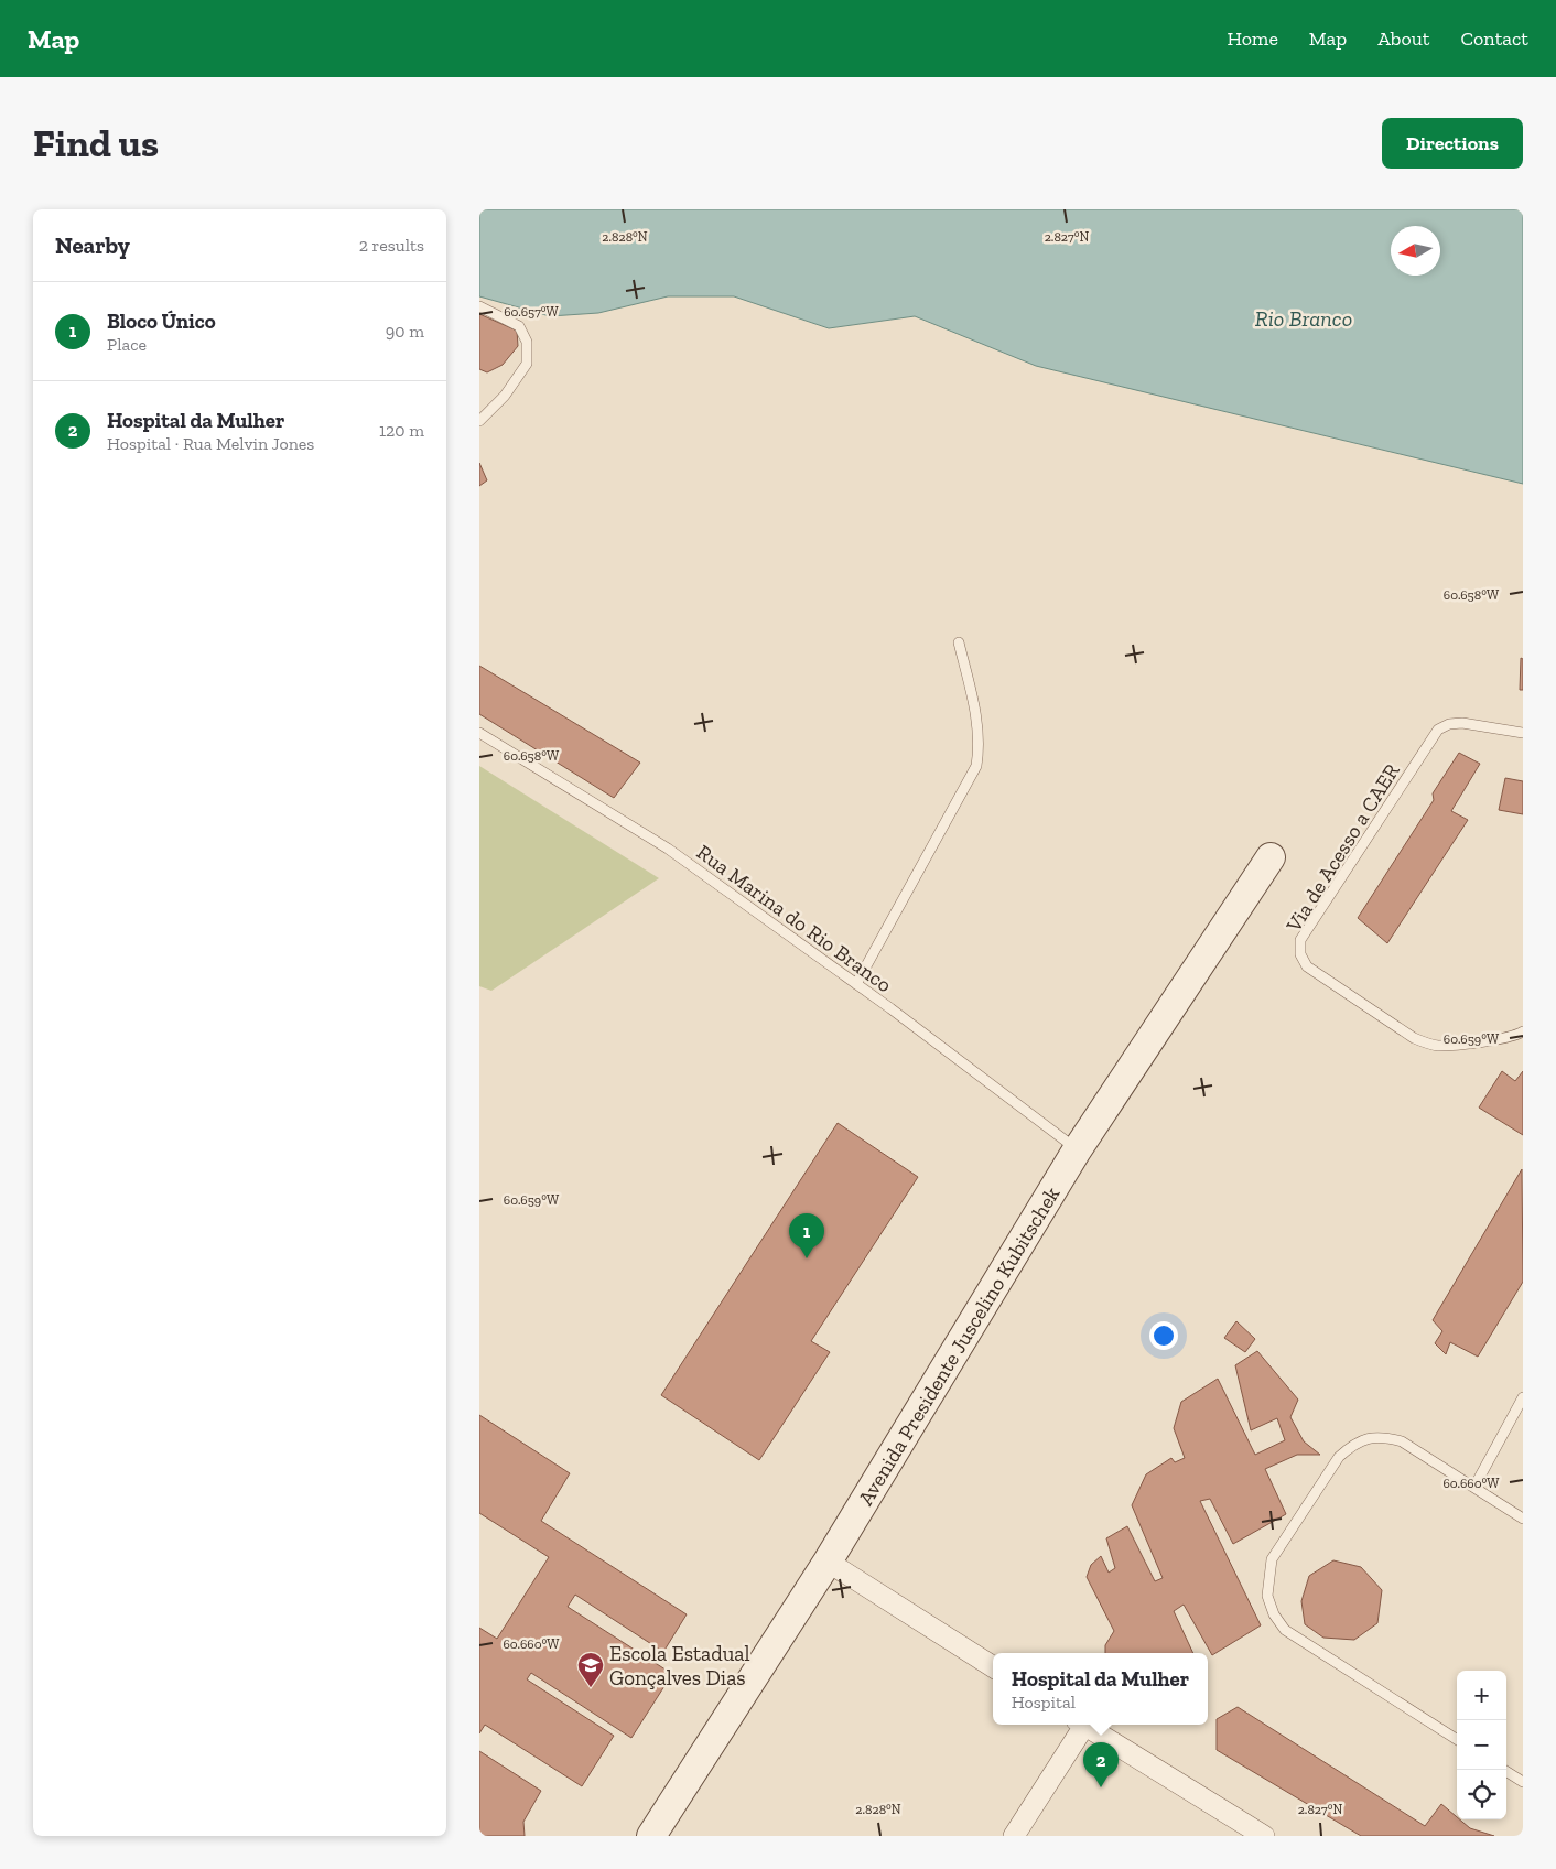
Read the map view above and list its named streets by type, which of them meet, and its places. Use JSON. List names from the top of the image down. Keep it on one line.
{"streets":{"street":["Avenida Presidente Juscelino Kubitschek"],"lane":["Via de Acesso a CAER","Rua Marina do Rio Branco"]},"crossings":[["Rua Marina do Rio Branco","Avenida Presidente Juscelino Kubitschek"]],"water":["Rio Branco"],"places":{"school or university":["Escola Estadual Gonçalves Dias"]},"north":"left","page":{"header":"Map","nav":["Home","Map","About","Contact"],"buttons":"Directions","title":"Find us","heading":["Nearby","2 results"],"list":[{"mark":"1","name":"Bloco Único","note":"Place","value":"90 m"},{"mark":"2","name":"Hospital da Mulher","note":"Hospital · Rua Melvin Jones","value":"120 m"}],"pins":["1","2"],"popup":["Hospital da Mulher","Hospital"],"map_buttons":["+","−"]},"coordinates":["2.828°N","2.827°N","60.657°W","60.658°W","60.659°W","60.660°W"]}
